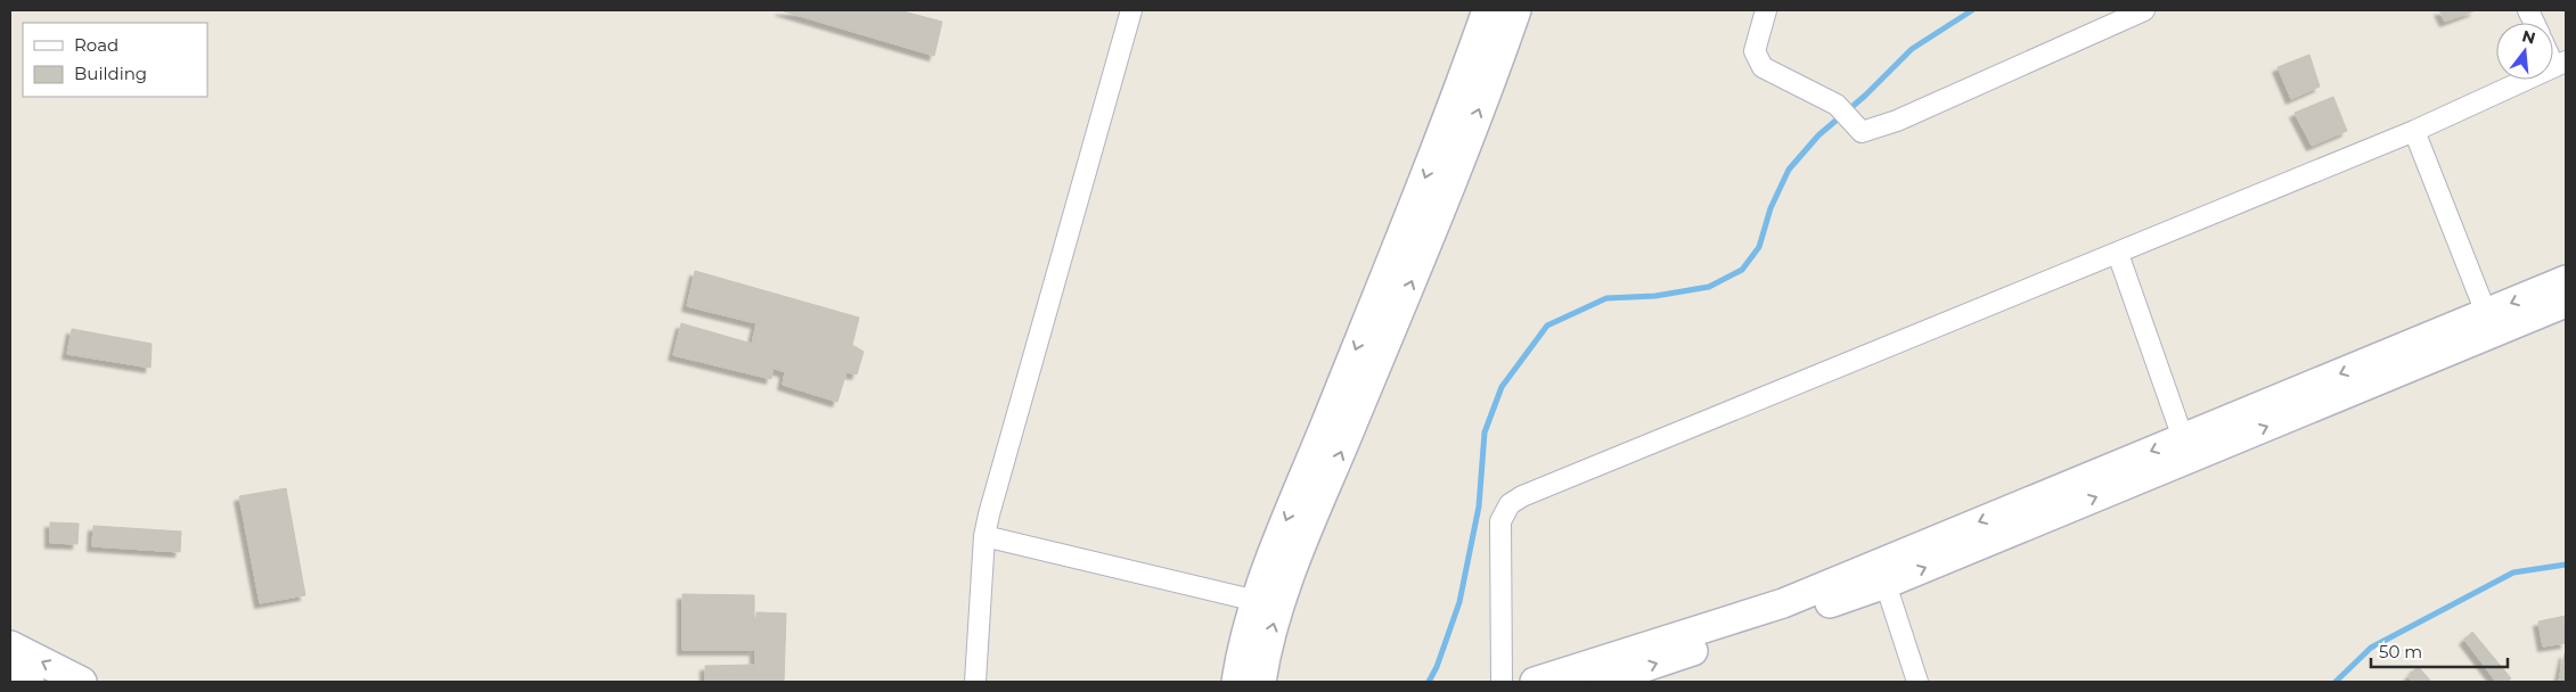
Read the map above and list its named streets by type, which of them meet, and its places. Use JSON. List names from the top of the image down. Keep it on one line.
{"legend":["Road","Building"],"scale_bar":"50 m","north":"top"}
